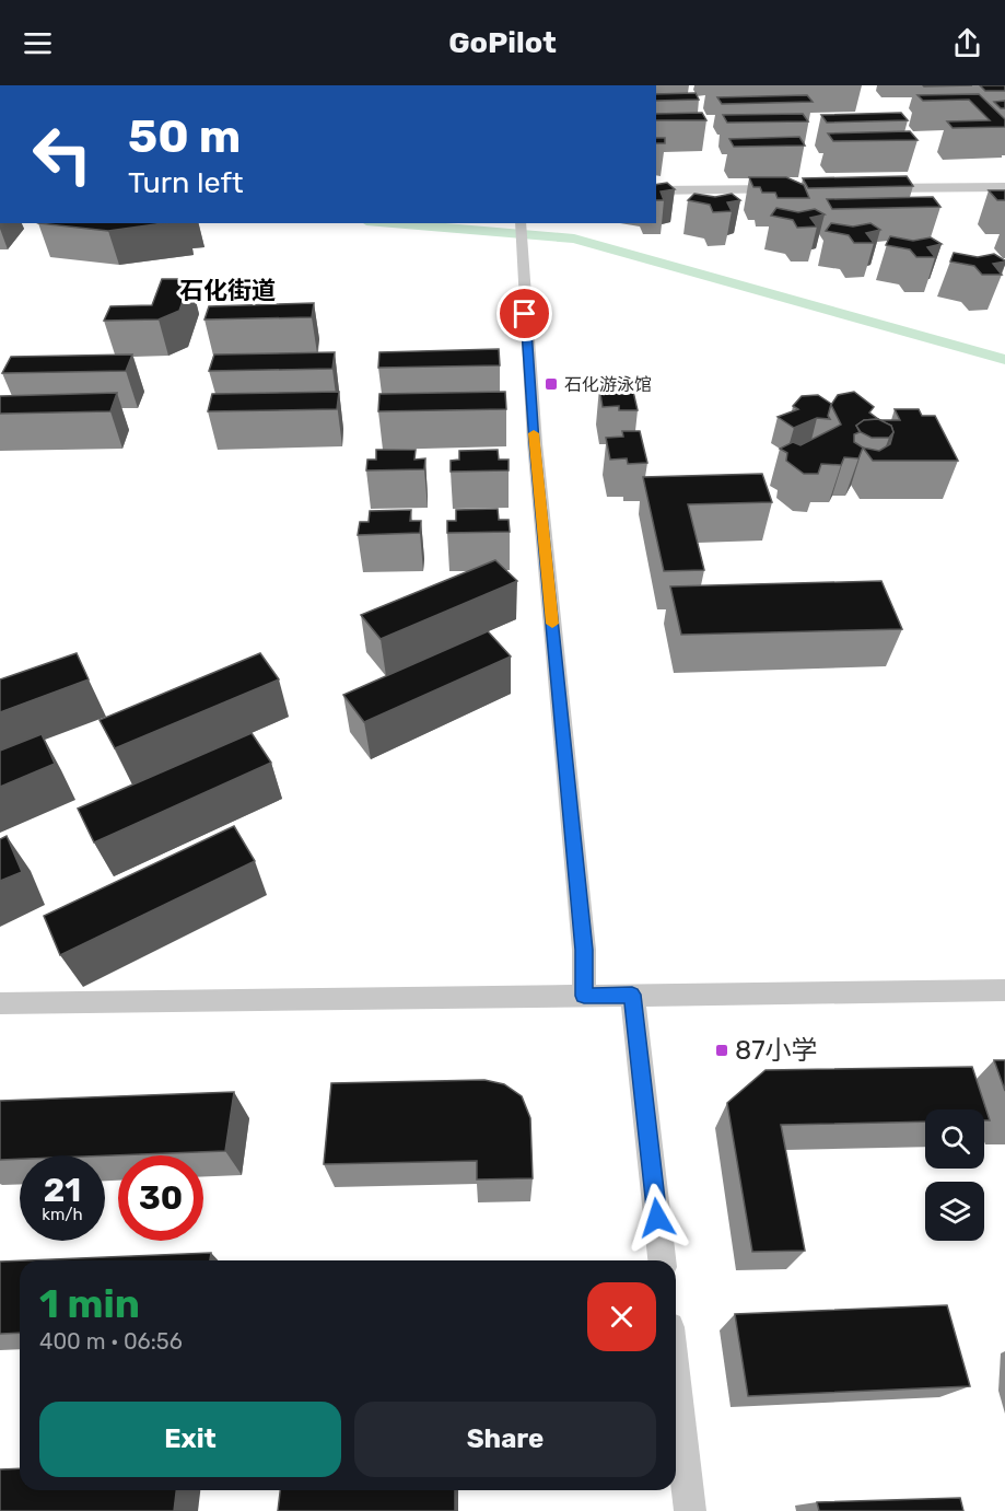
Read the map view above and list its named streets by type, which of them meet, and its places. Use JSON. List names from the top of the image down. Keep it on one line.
{"districts":["石化街道"],"places":{"transit":["石化游泳馆","87小学"]},"page":{"header":"GoPilot","turn":["50 m","Turn left"],"speed":"21 km/h","limit":"30","heading":["1 min","400 m · 06:56"],"buttons":["Exit","Share"]}}
